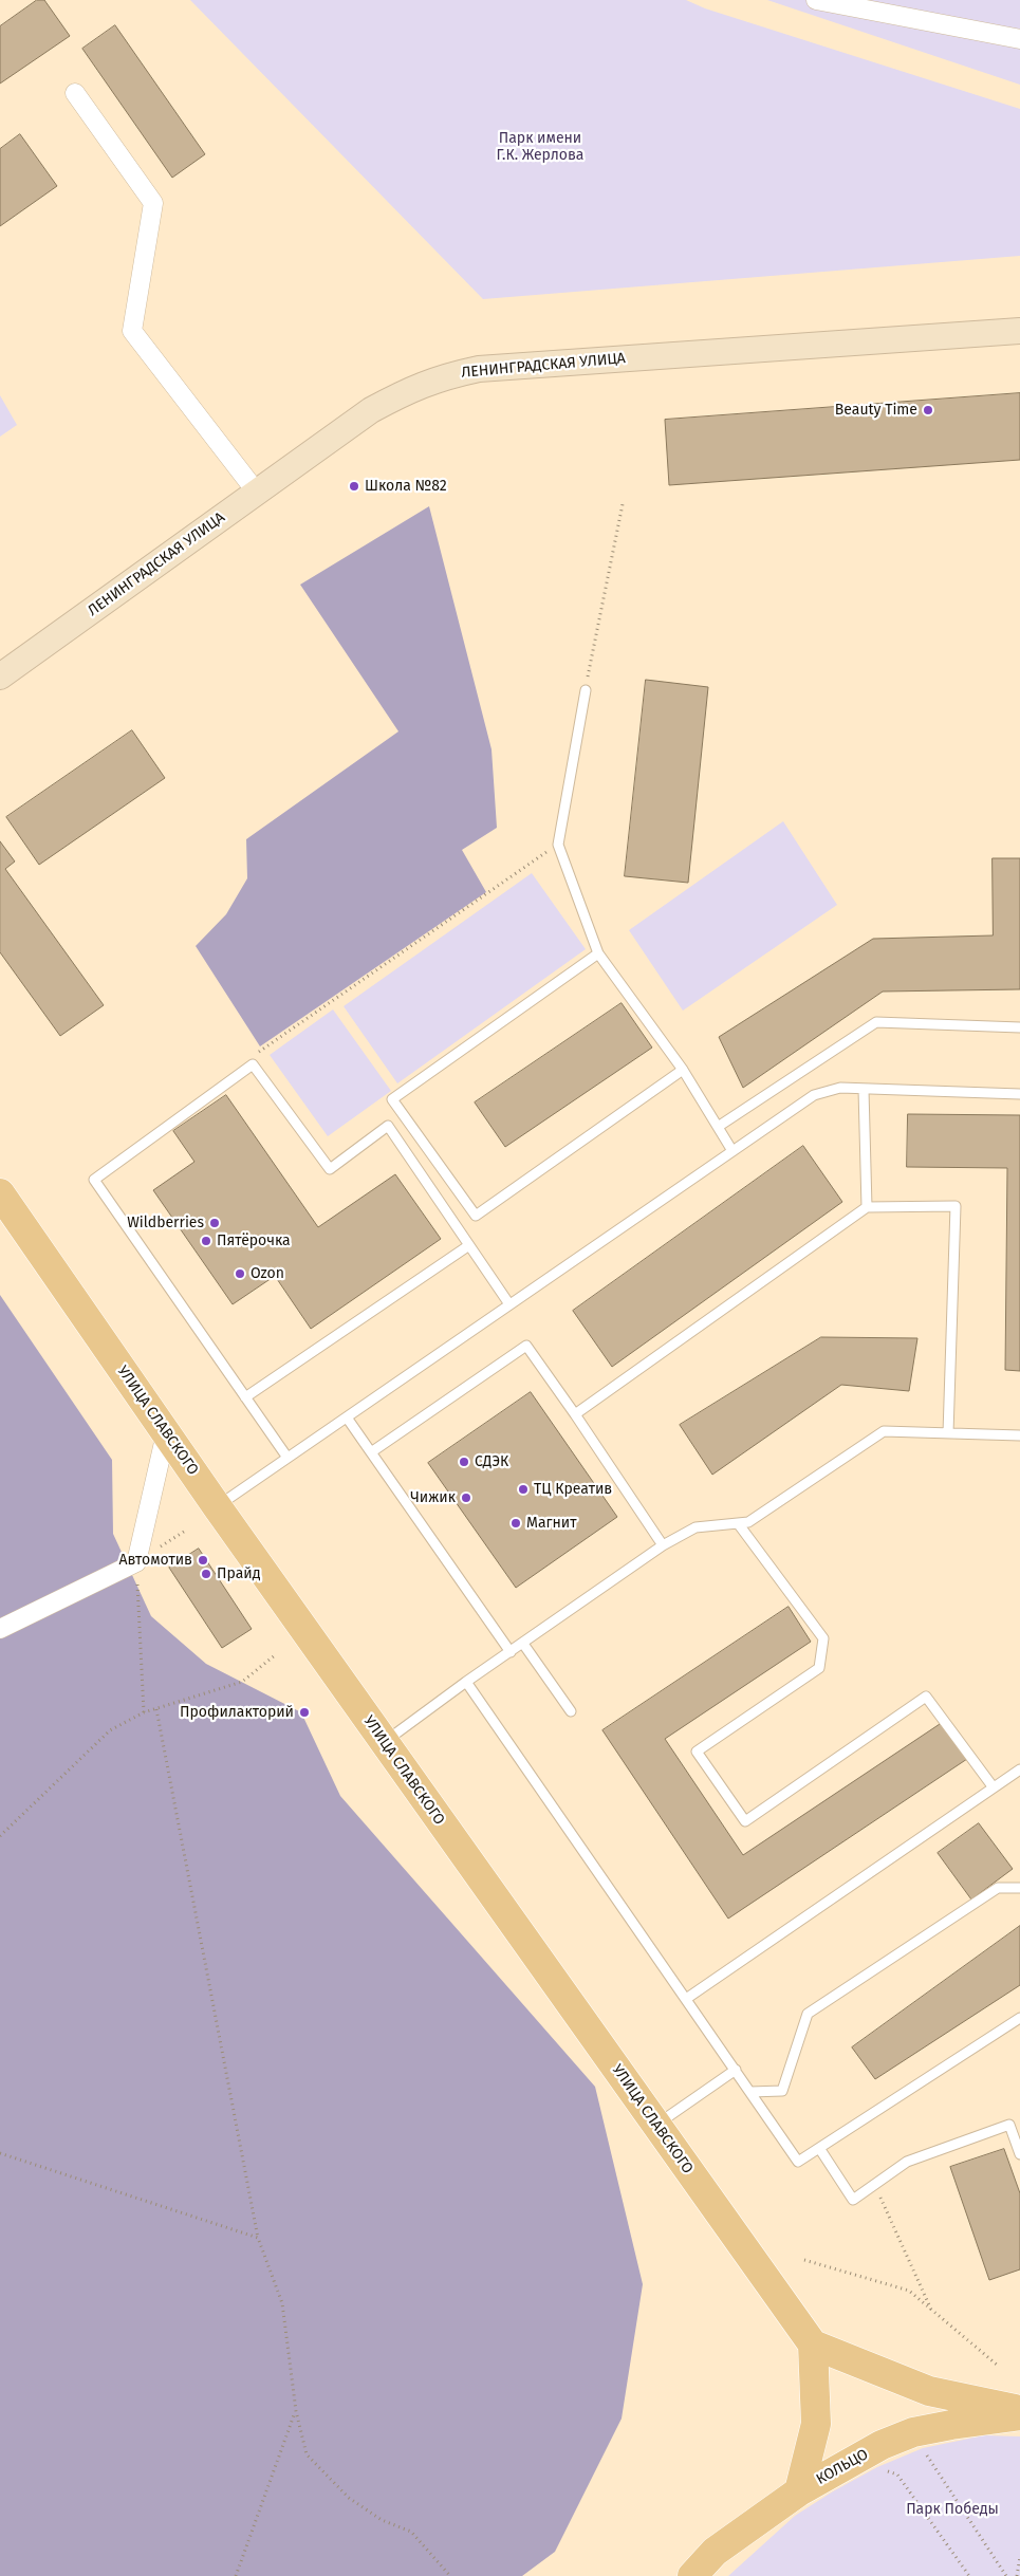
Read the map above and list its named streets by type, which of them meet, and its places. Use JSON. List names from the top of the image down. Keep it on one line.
{"streets":{"main road":["УЛИЦА СЛАВСКОГО","КОЛЬЦО"],"street":["ЛЕНИНГРАДСКАЯ УЛИЦА"]},"parks":["Парк имени Г.К. Жерлова","Парк Победы"],"places":["Beauty Time","Школа №82","Wildberries","Пятёрочка","Ozon","СДЭК","ТЦ Креатив","Чижик","Магнит","Автомотив","Прайд","Профилакторий"]}
